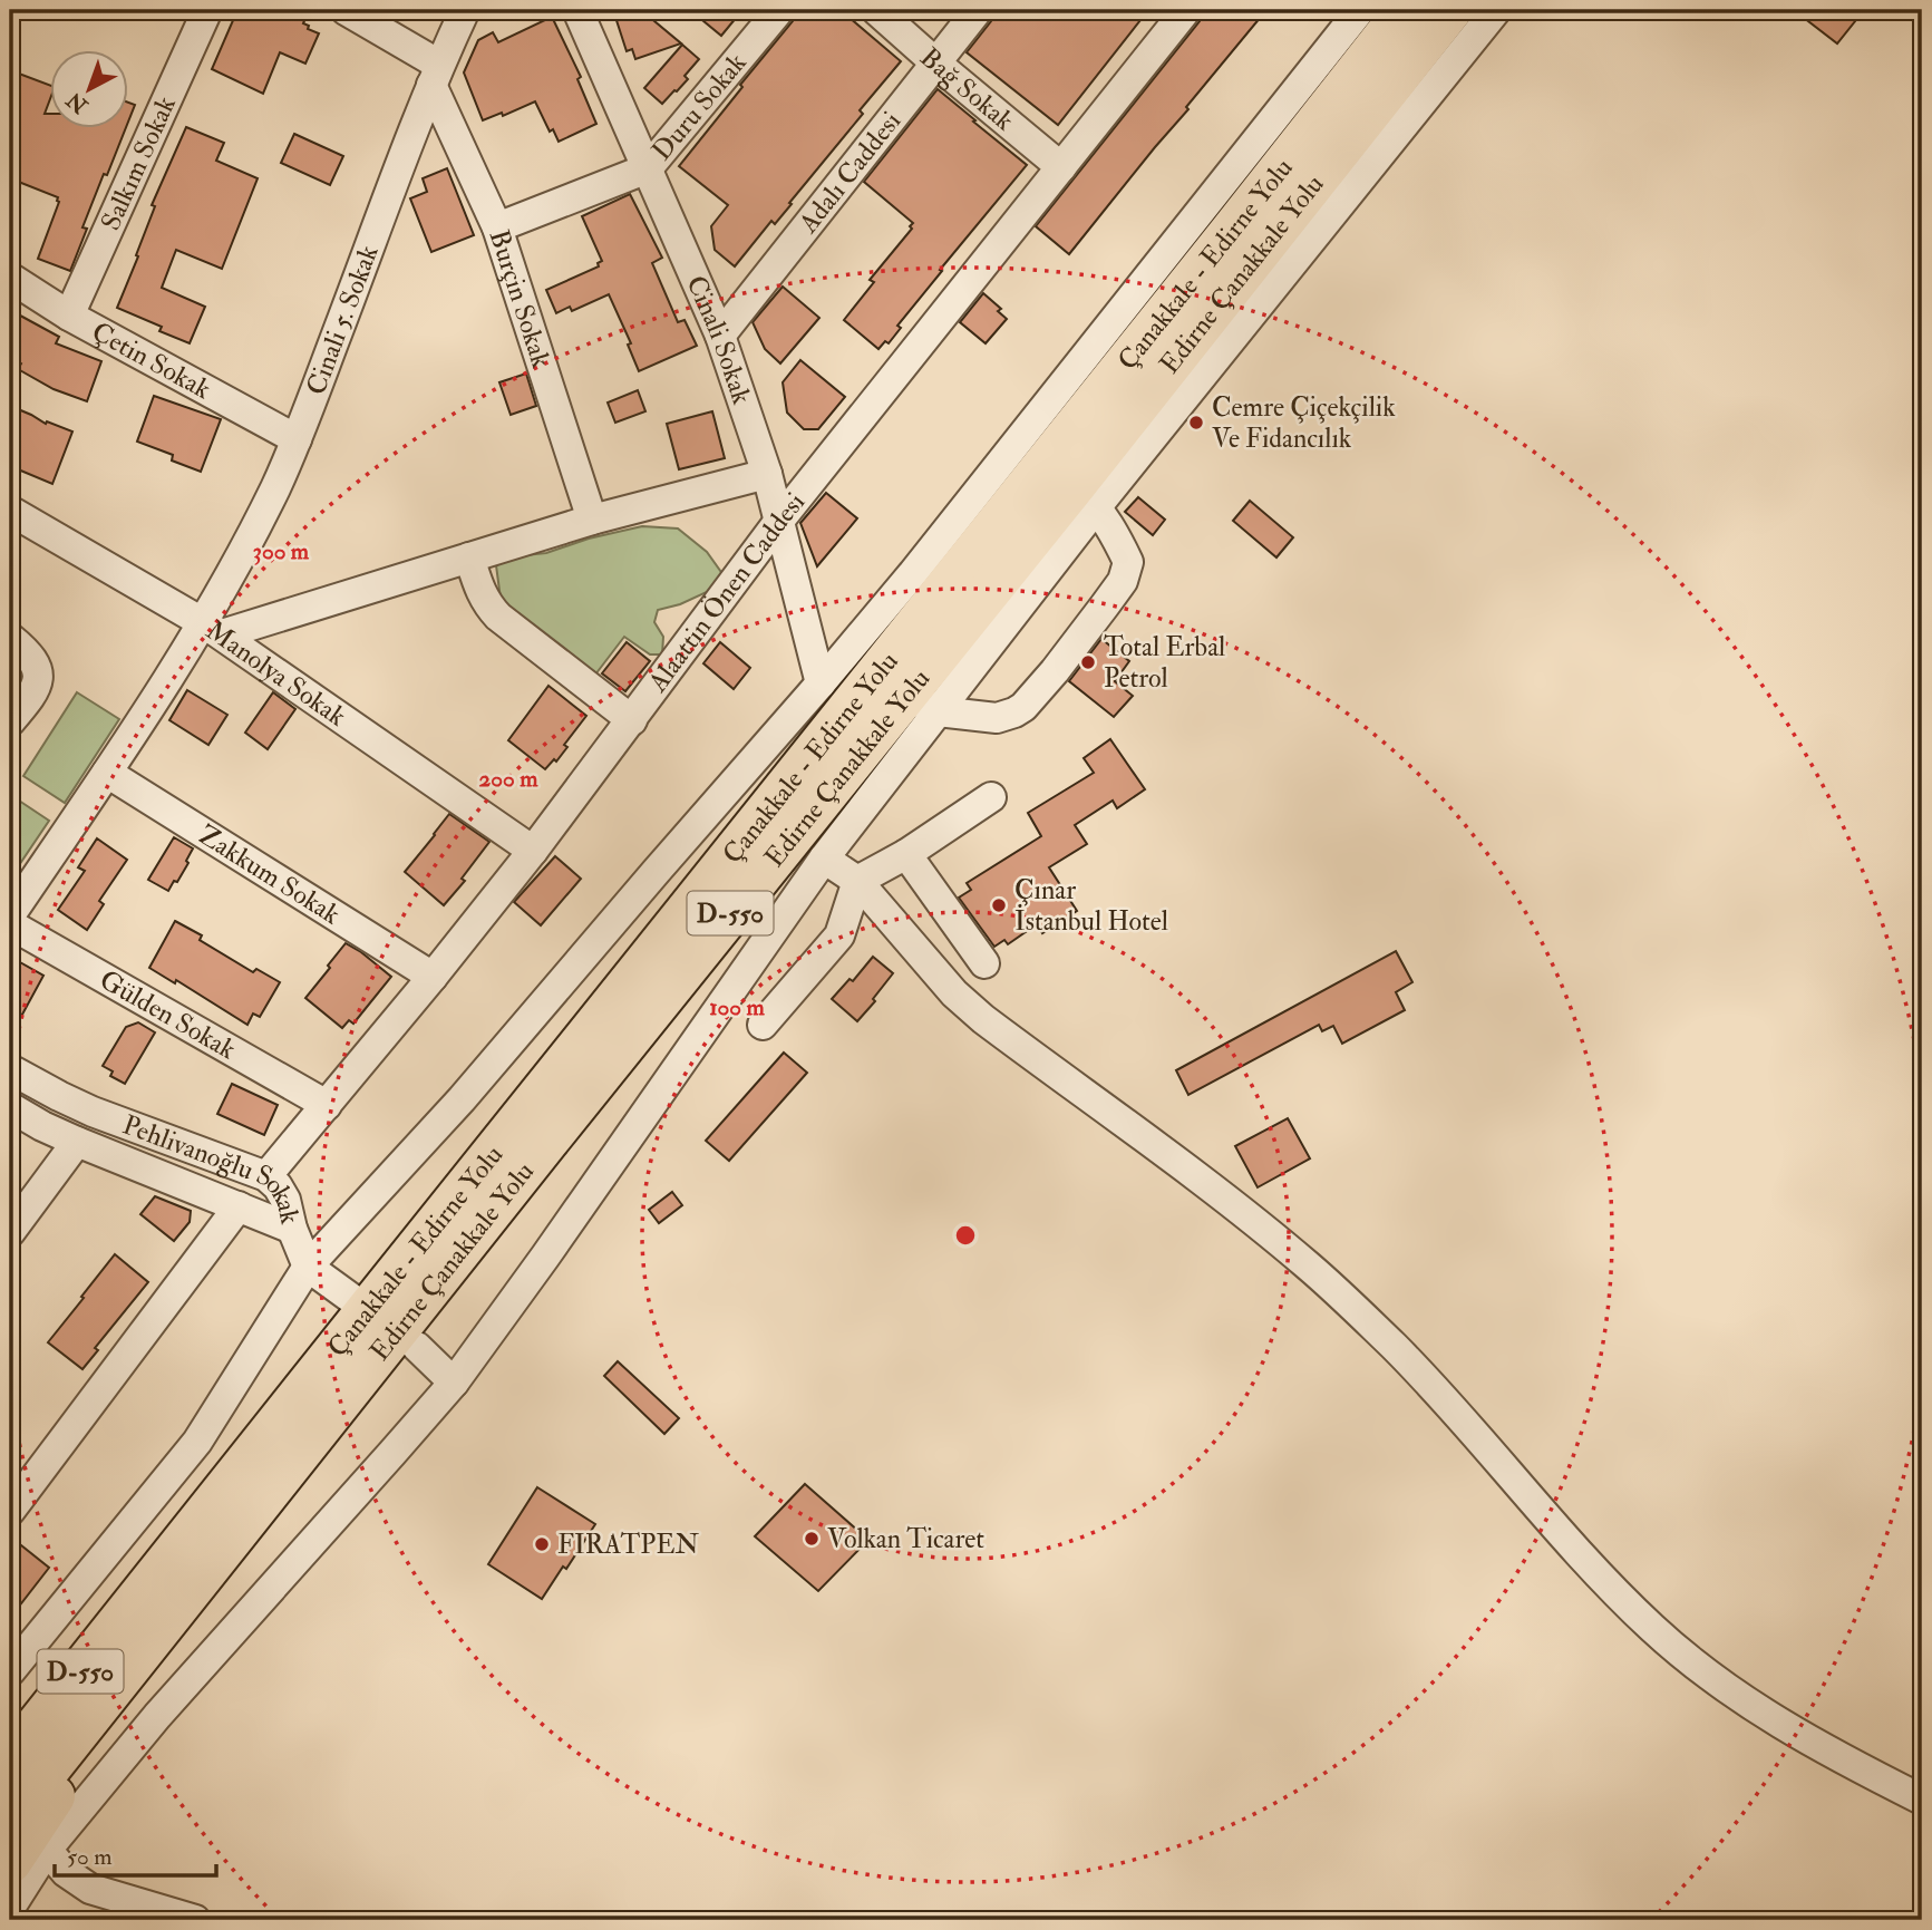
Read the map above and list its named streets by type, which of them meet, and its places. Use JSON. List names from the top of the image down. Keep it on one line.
{"streets":{"highway":["Çanakkale - Edirne Yolu","Edirne Çanakkale Yolu","D-550"],"street":["Bağ Sokak","Duru Sokak","Salkım Sokak","Adalı Caddesi","Burçin Sokak","Cinali 5. Sokak","Cinali Sokak","Çetin Sokak","Alaattin Önen Caddesi","Manolya Sokak","Zakkum Sokak","Gülden Sokak","Pehlivanoğlu Sokak"]},"crossings":[["Bağ Sokak","Adalı Caddesi"],["Bağ Sokak","Alaattin Önen Caddesi"],["Duru Sokak","Cinali Sokak"],["Salkım Sokak","Çetin Sokak"],["Adalı Caddesi","Cinali Sokak"],["Çanakkale - Edirne Yolu","Edirne Çanakkale Yolu"],["Burçin Sokak","Cinali 5. Sokak"],["Cinali 5. Sokak","Çetin Sokak"],["Cinali 5. Sokak","Manolya Sokak"],["Cinali 5. Sokak","Zakkum Sokak"],["Cinali Sokak","Alaattin Önen Caddesi"],["Alaattin Önen Caddesi","Manolya Sokak"],["Alaattin Önen Caddesi","Zakkum Sokak"],["Alaattin Önen Caddesi","Gülden Sokak"],["Alaattin Önen Caddesi","Pehlivanoğlu Sokak"]],"places":["Cemre Çiçekçilik Ve Fidancılık","Total Erbal Petrol","Çınar İstanbul Hotel","Volkan Ticaret","FIRATPEN"],"scale_bar":"50 m","north":"bottom left","rings":["300 m","200 m","100 m"]}
